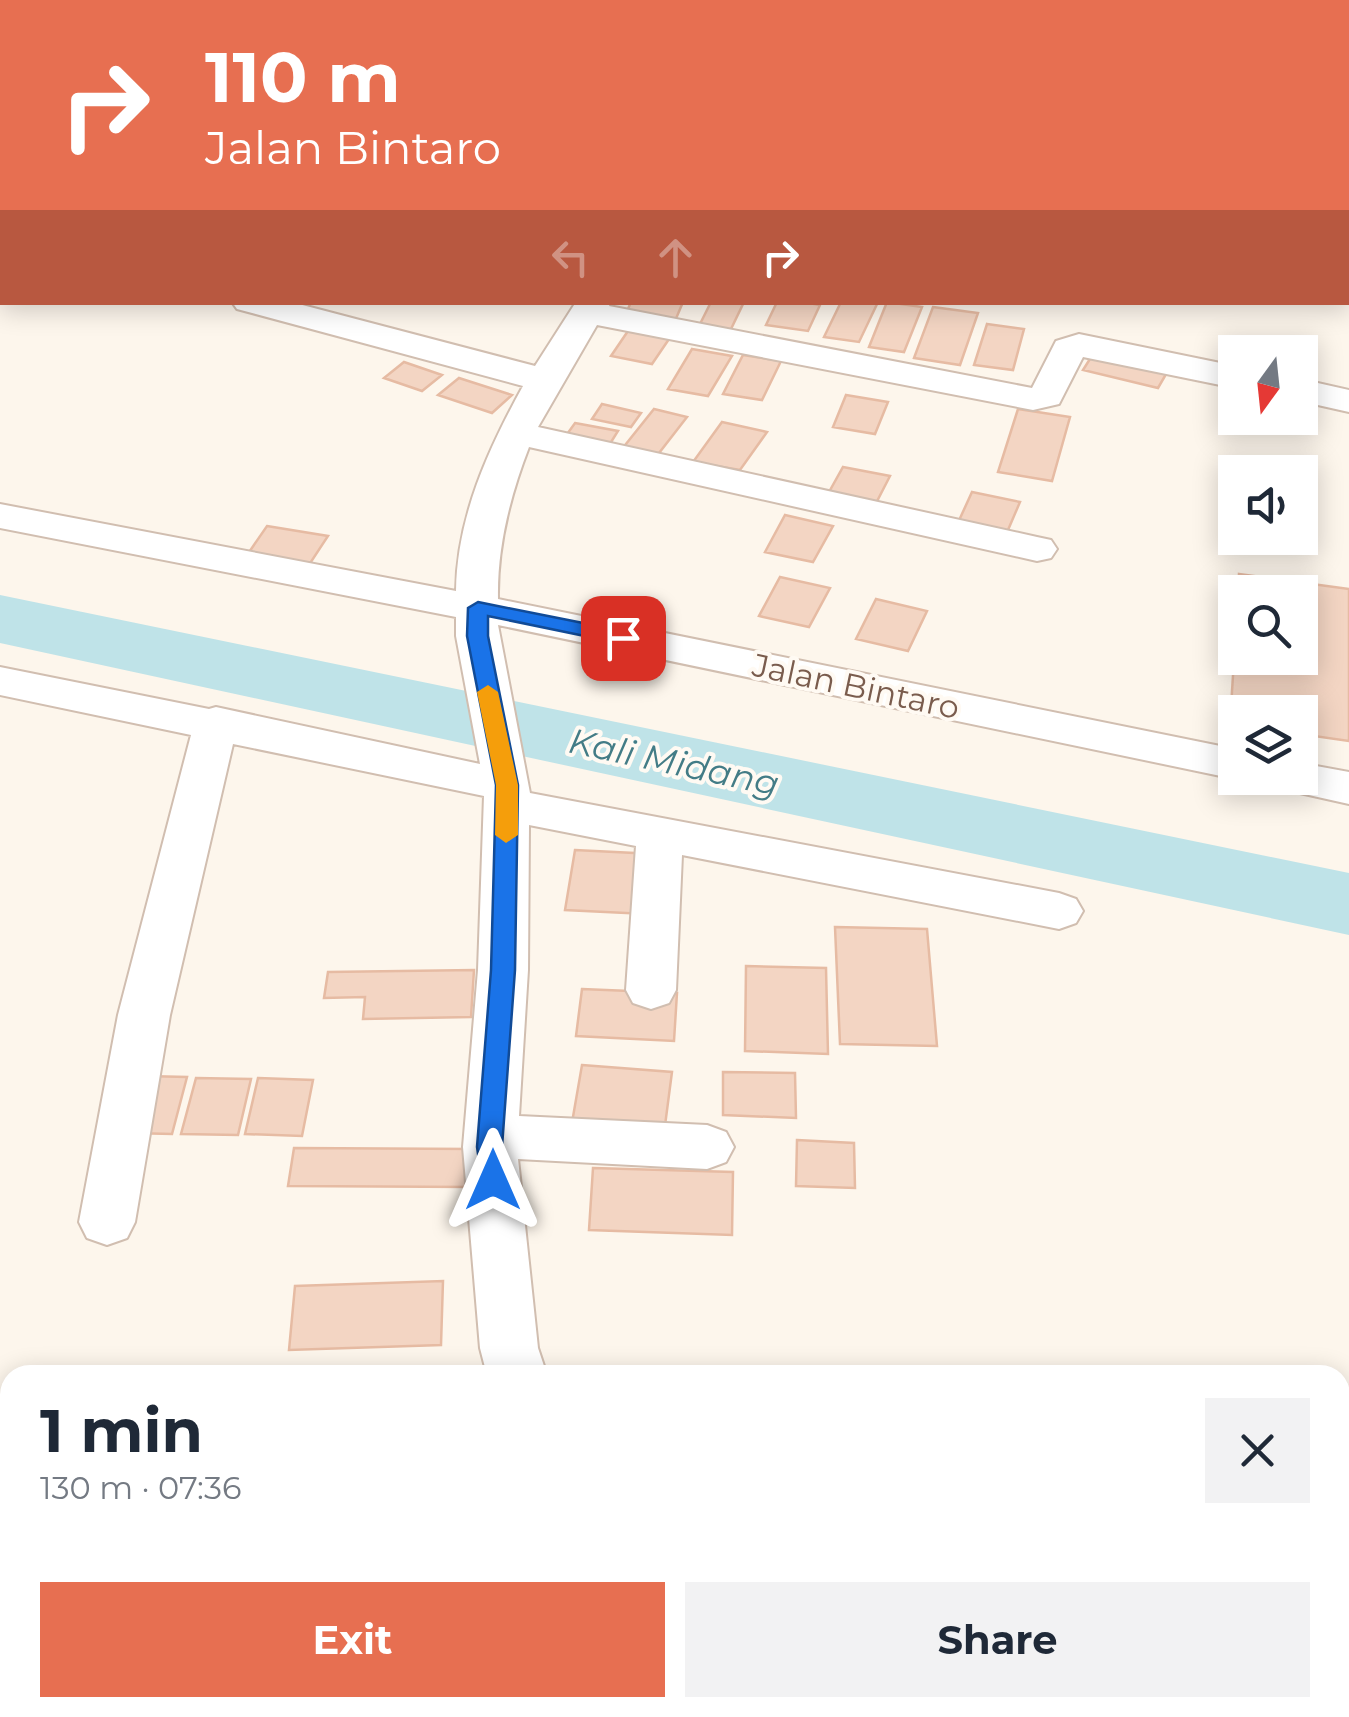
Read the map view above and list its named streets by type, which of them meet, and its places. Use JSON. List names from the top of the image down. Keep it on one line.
{"streets":{"street":["Jalan Bintaro"]},"water":["Kali Midang"],"north":"bottom","page":{"turn":["110 m","Jalan Bintaro"],"heading":["1 min","130 m · 07:36"],"buttons":["Exit","Share"]}}
